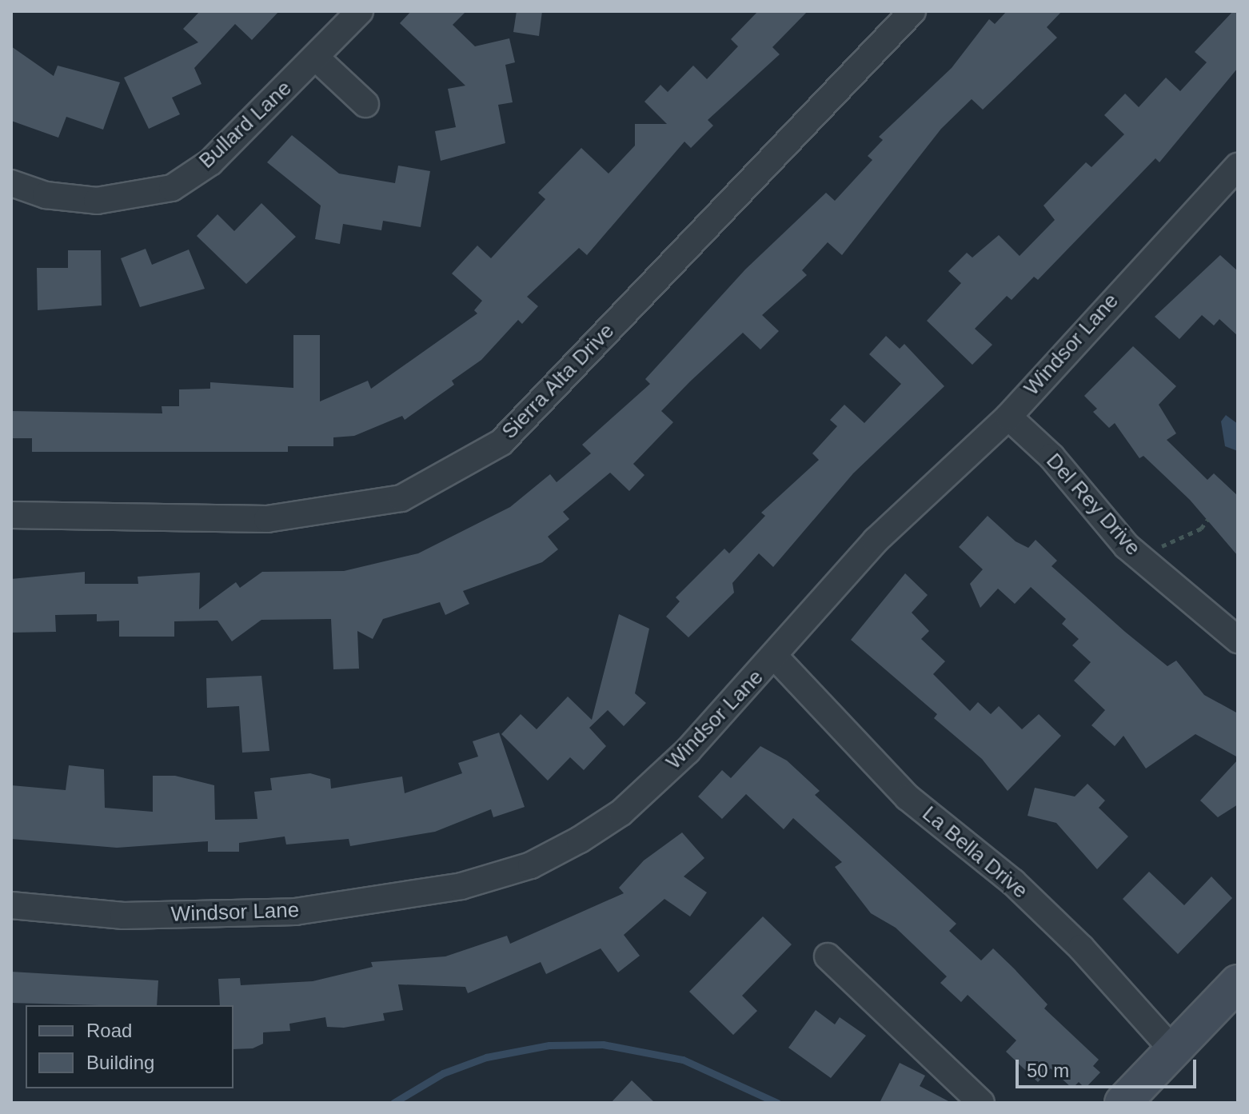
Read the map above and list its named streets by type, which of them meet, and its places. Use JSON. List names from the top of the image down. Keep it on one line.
{"streets":{"street":["Bullard Lane","Windsor Lane","Sierra Alta Drive","Del Rey Drive","La Bella Drive"]},"crossings":[["Windsor Lane","Del Rey Drive"],["Windsor Lane","La Bella Drive"]],"legend":["Road","Building"],"scale_bar":"50 m"}
